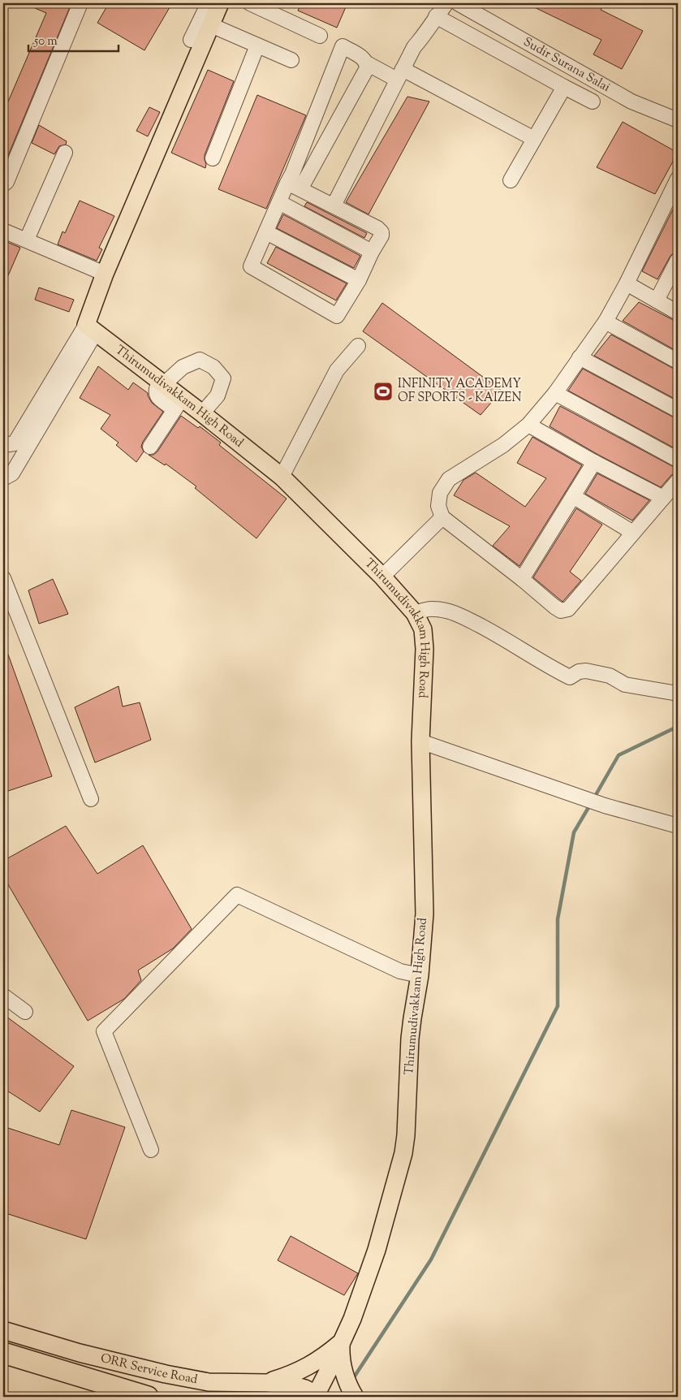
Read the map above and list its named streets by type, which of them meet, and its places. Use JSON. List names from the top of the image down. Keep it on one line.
{"streets":{"main road":["Thirumudivakkam High Road","ORR Service Road"],"street":["Sudir Surana Salai"]},"crossings":[["Thirumudivakkam High Road","ORR Service Road"]],"places":{"sports":["INFINITY ACADEMY OF SPORTS - KAIZEN"]},"scale_bar":"50 m"}
